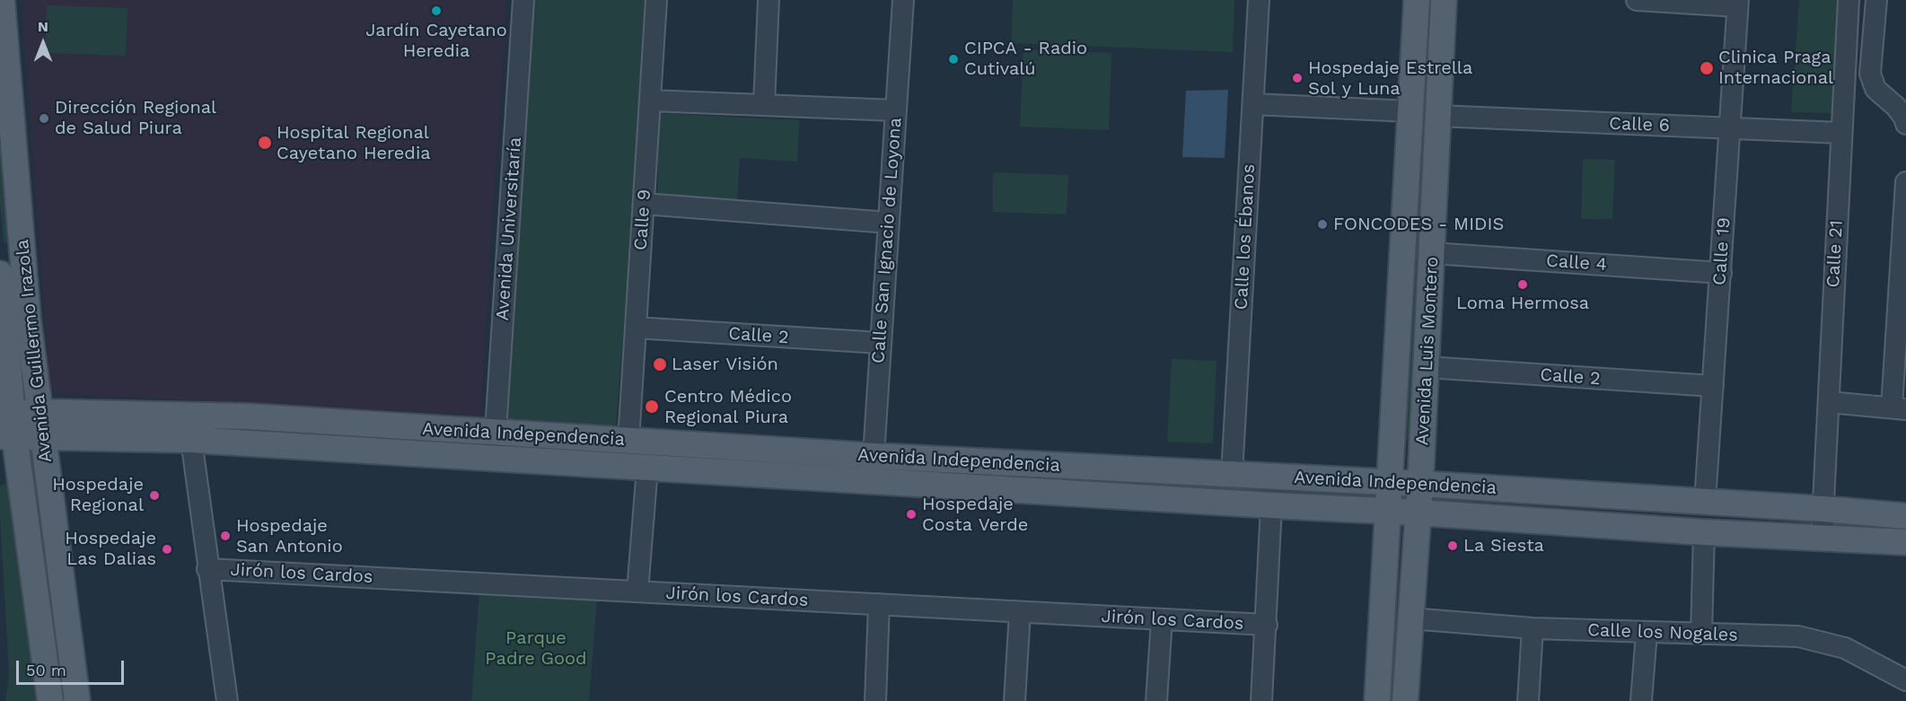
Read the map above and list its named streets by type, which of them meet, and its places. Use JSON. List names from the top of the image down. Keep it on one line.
{"streets":{"main road":["Avenida Guillermo Irazola","Avenida Luis Montero","Avenida Independencia"],"street":["Calle 6","Calle 9","Avenida Universitaría","Calle los Ébanos","Calle San Ignacio de Loyona","Calle 19","Calle 21","Calle 4","Calle 2","Jirón los Cardos","Calle los Nogales"]},"crossings":[["Calle 6","Calle 19"],["Calle 6","Calle 21"],["Calle 6","Avenida Luis Montero"],["Calle 9","Calle 2"],["Calle 9","Avenida Independencia"],["Avenida Universitaría","Avenida Independencia"],["Calle los Ébanos","Avenida Independencia"],["Calle San Ignacio de Loyona","Calle 2"],["Calle San Ignacio de Loyona","Avenida Independencia"],["Calle 19","Calle 4"],["Calle 19","Calle 2"],["Calle 19","Avenida Independencia"],["Calle 21","Avenida Independencia"],["Calle 4","Avenida Luis Montero"],["Calle 2","Avenida Luis Montero"],["Avenida Guillermo Irazola","Avenida Independencia"],["Avenida Luis Montero","Avenida Independencia"],["Avenida Luis Montero","Calle los Nogales"]],"parks":["Parque Padre Good"],"places":["Jardín Cayetano Heredia","CIPCA - Radio Cutivalú","Clinica Praga Internacional","Hospedaje Estrella Sol y Luna","Dirección Regional de Salud Piura","Hospital Regional Cayetano Heredia","FONCODES - MIDIS","Loma Hermosa","Laser Visión","Centro Médico Regional Piura","Hospedaje Regional","Hospedaje Costa Verde","Hospedaje San Antonio","La Siesta","Hospedaje Las Dalias"],"scale_bar":"50 m","north":"top"}
